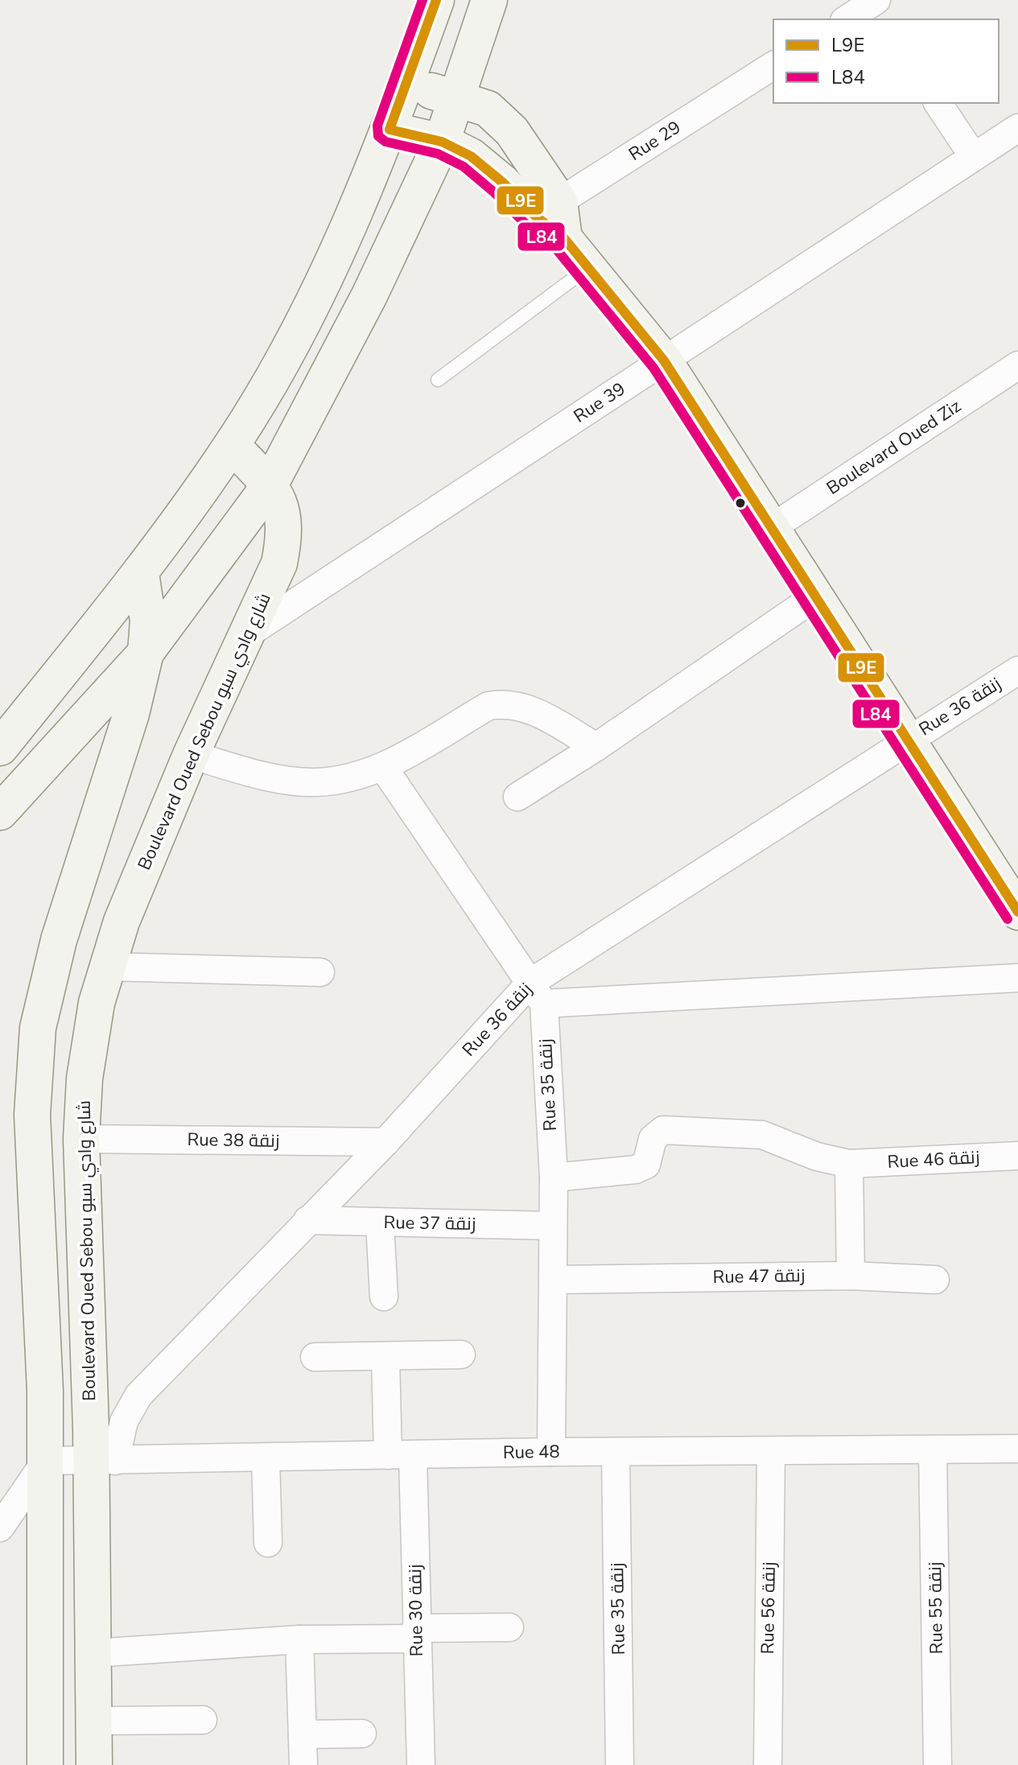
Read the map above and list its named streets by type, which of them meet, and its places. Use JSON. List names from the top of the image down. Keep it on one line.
{"streets":{"street":["Rue 29","Rue 39","Boulevard Oued Ziz","Rue 36 زنقة","Boulevard Oued Sebou شارع وادي سبو","Rue 35 زنقة","Rue 38 زنقة","Rue 46 زنقة","Rue 37 زنقة","Rue 47 زنقة","Rue 48","Rue 56 زنقة","Rue 55 زنقة","Rue 30 زنقة"]},"crossings":[["Rue 39","Boulevard Oued Sebou شارع وادي سبو"],["Rue 36 زنقة","Boulevard Oued Sebou شارع وادي سبو"],["Rue 36 زنقة","Rue 35 زنقة"],["Rue 36 زنقة","Rue 38 زنقة"],["Rue 36 زنقة","Rue 37 زنقة"],["Rue 36 زنقة","Rue 48"],["Boulevard Oued Sebou شارع وادي سبو","Rue 38 زنقة"],["Boulevard Oued Sebou شارع وادي سبو","Rue 48"],["Rue 35 زنقة","Rue 46 زنقة"],["Rue 35 زنقة","Rue 37 زنقة"],["Rue 35 زنقة","Rue 47 زنقة"],["Rue 35 زنقة","Rue 48"],["Rue 48","Rue 56 زنقة"],["Rue 48","Rue 55 زنقة"],["Rue 48","Rue 30 زنقة"]],"lines":["transit line L9E","transit line L84"],"legend":["L9E","L84"]}
